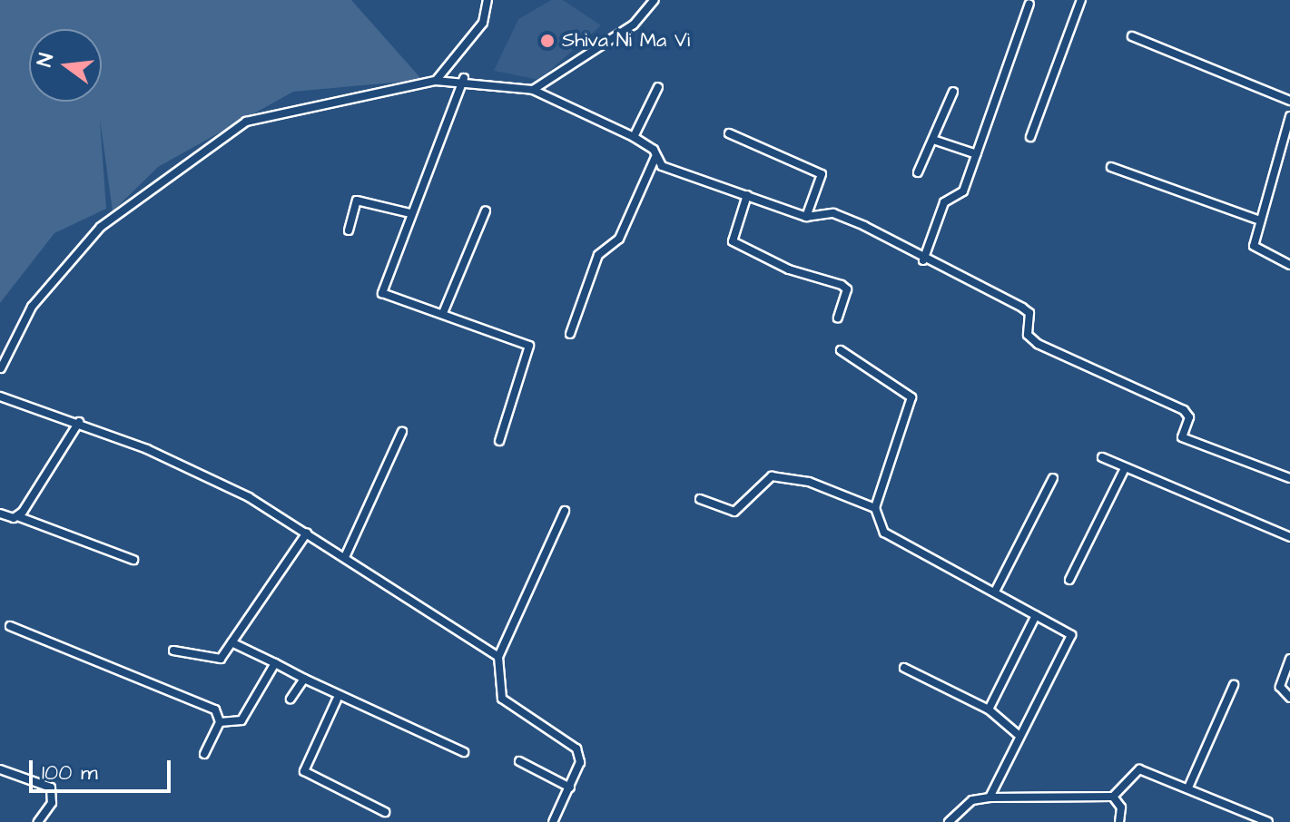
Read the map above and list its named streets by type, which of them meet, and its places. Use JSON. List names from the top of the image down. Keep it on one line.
{"places":["Shiva Ni Ma Vi"],"scale_bar":"100 m","north":"left"}
